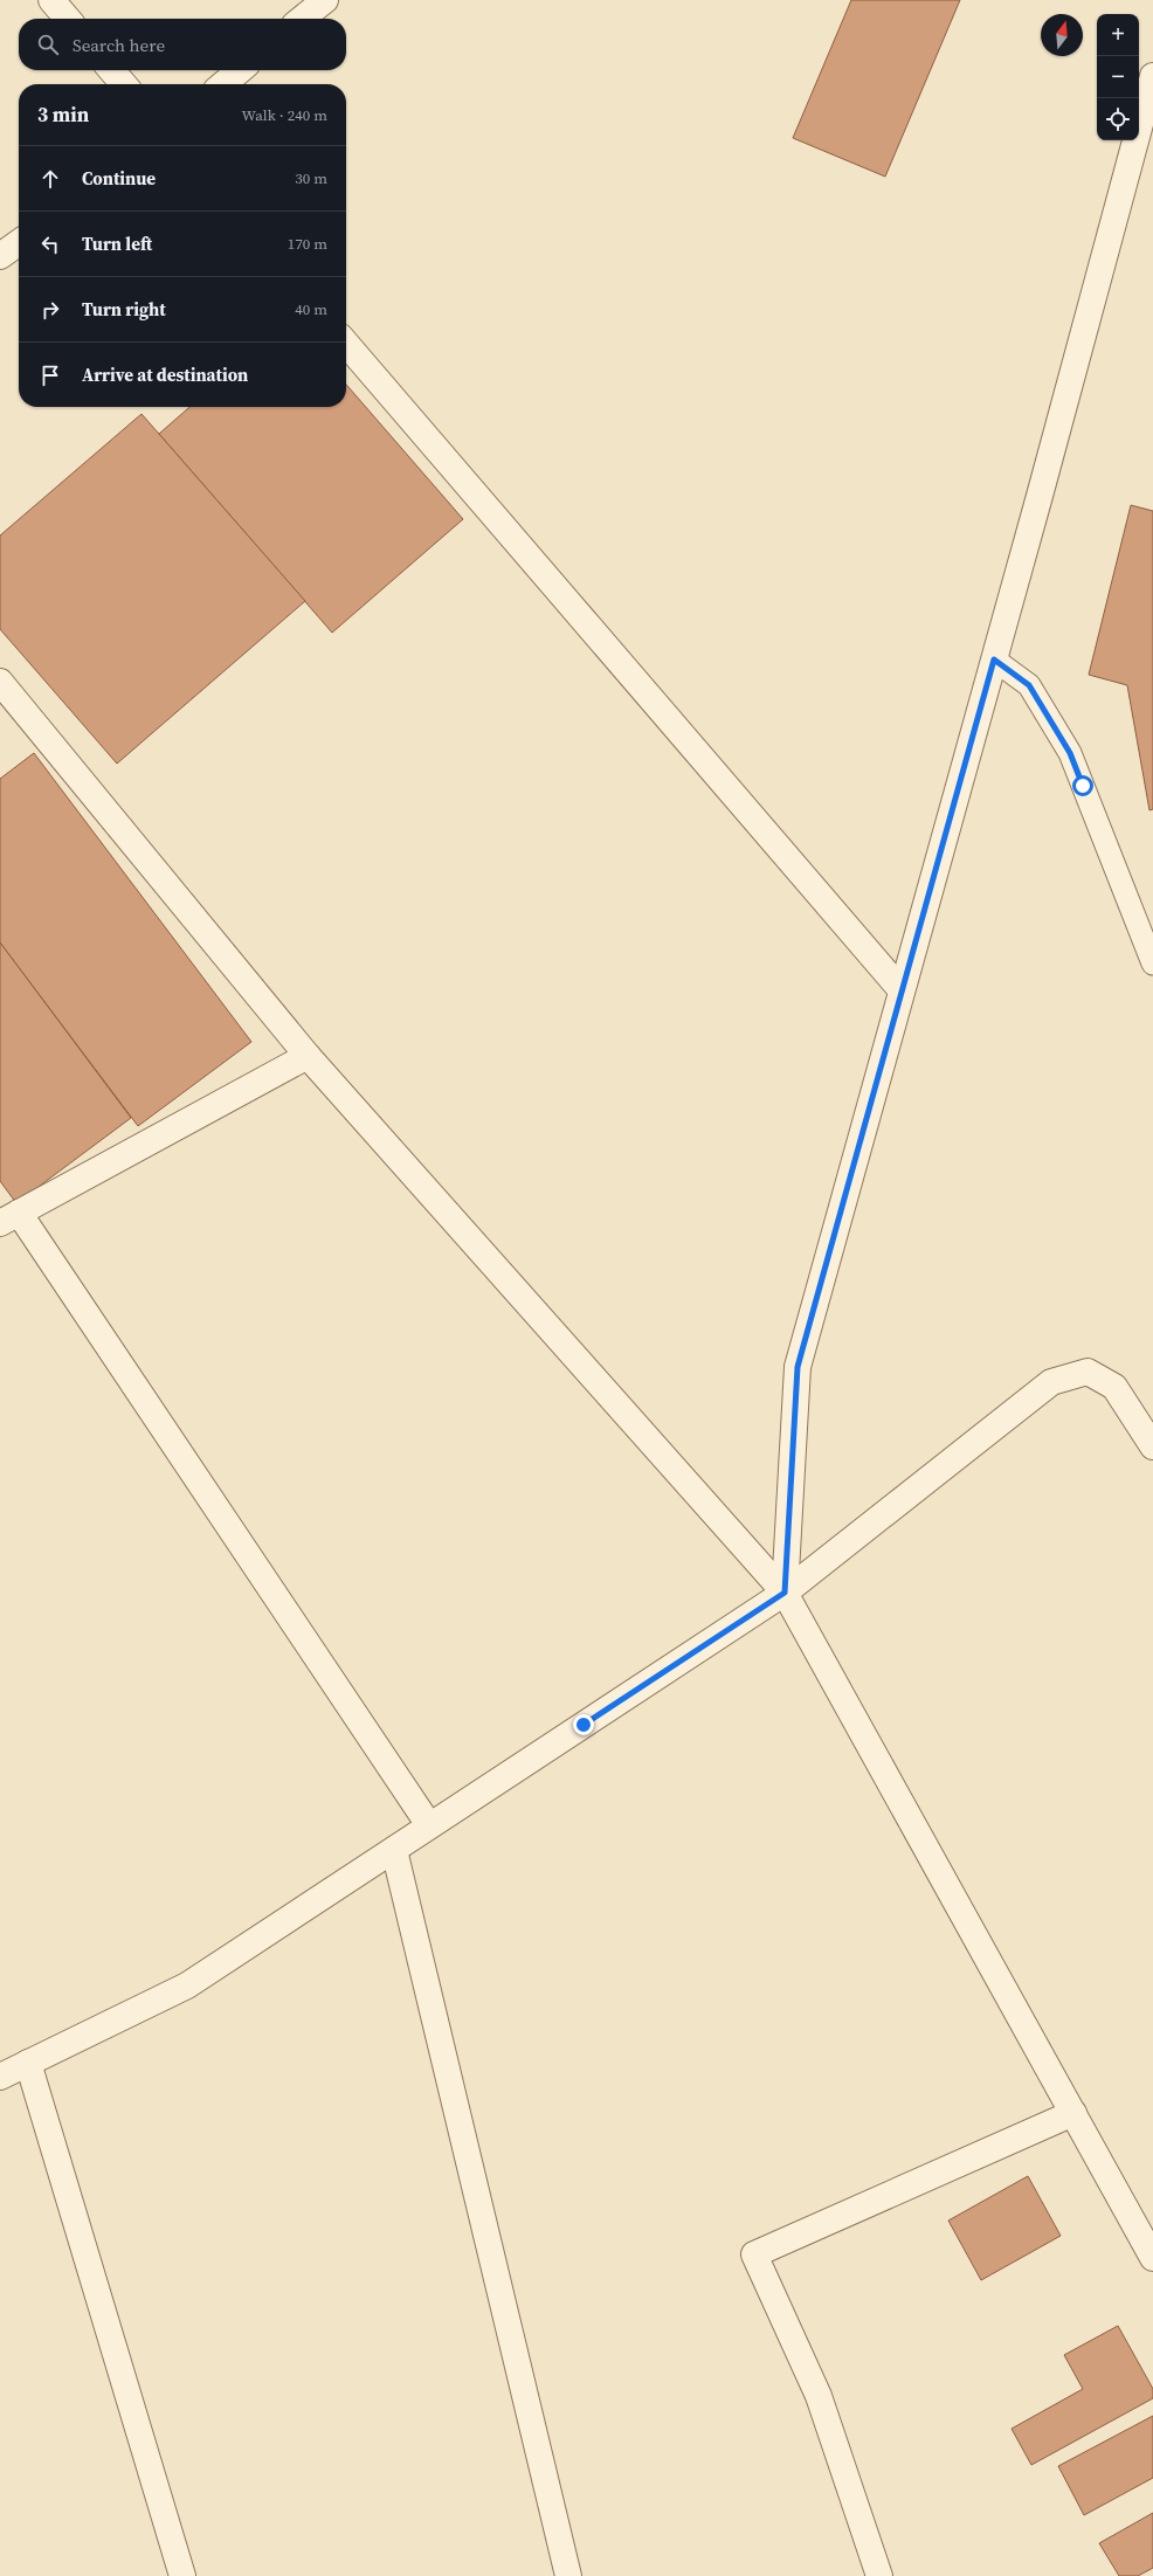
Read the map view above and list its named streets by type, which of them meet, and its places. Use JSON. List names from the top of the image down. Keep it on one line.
{"north":"top","page":{"map_buttons":["+","−"],"search":"Search here","heading":["3 min","Walk · 240 m"],"list":[["Continue","30 m"],["Turn left","170 m"],["Turn right","40 m"],"Arrive at destination"]}}
